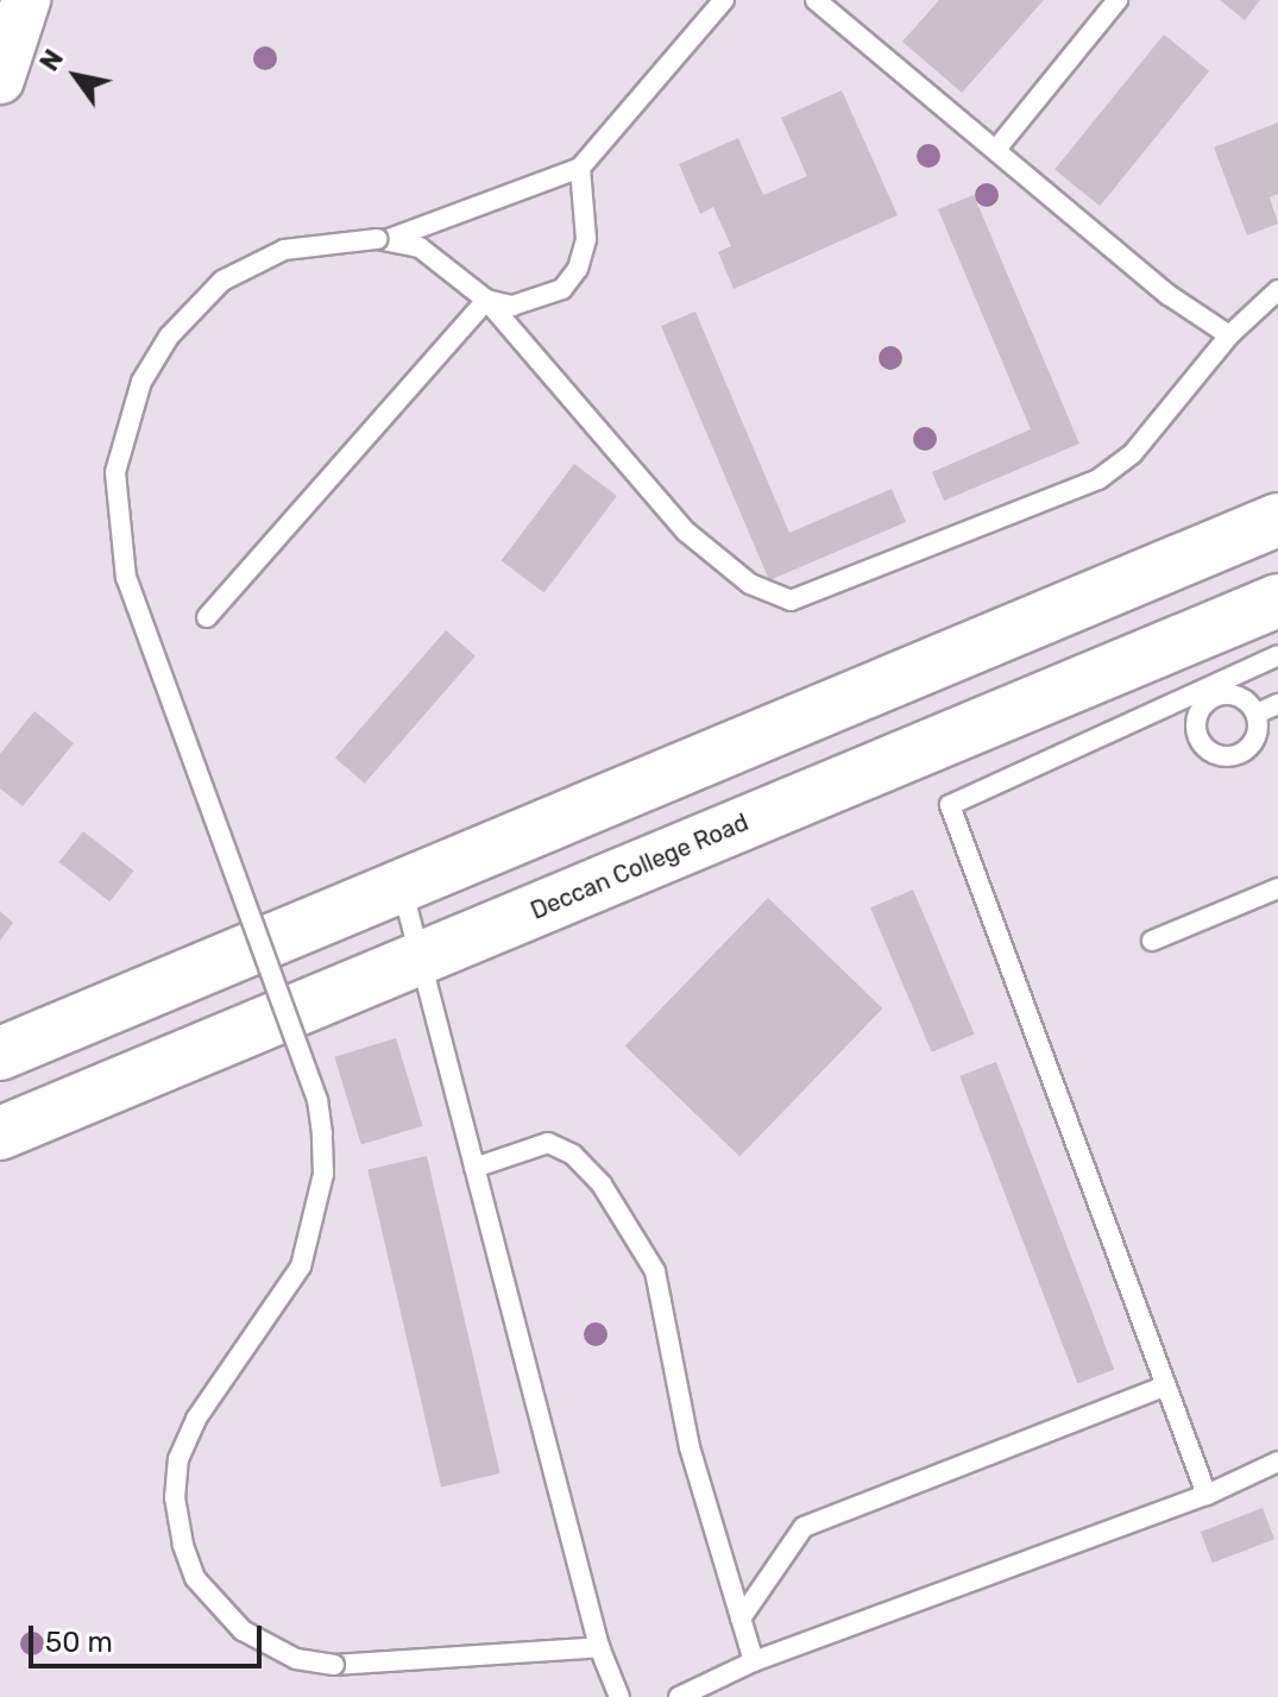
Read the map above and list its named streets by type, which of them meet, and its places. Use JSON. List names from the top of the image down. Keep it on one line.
{"streets":{"main road":["Deccan College Road"]},"scale_bar":"50 m","north":"top left"}
